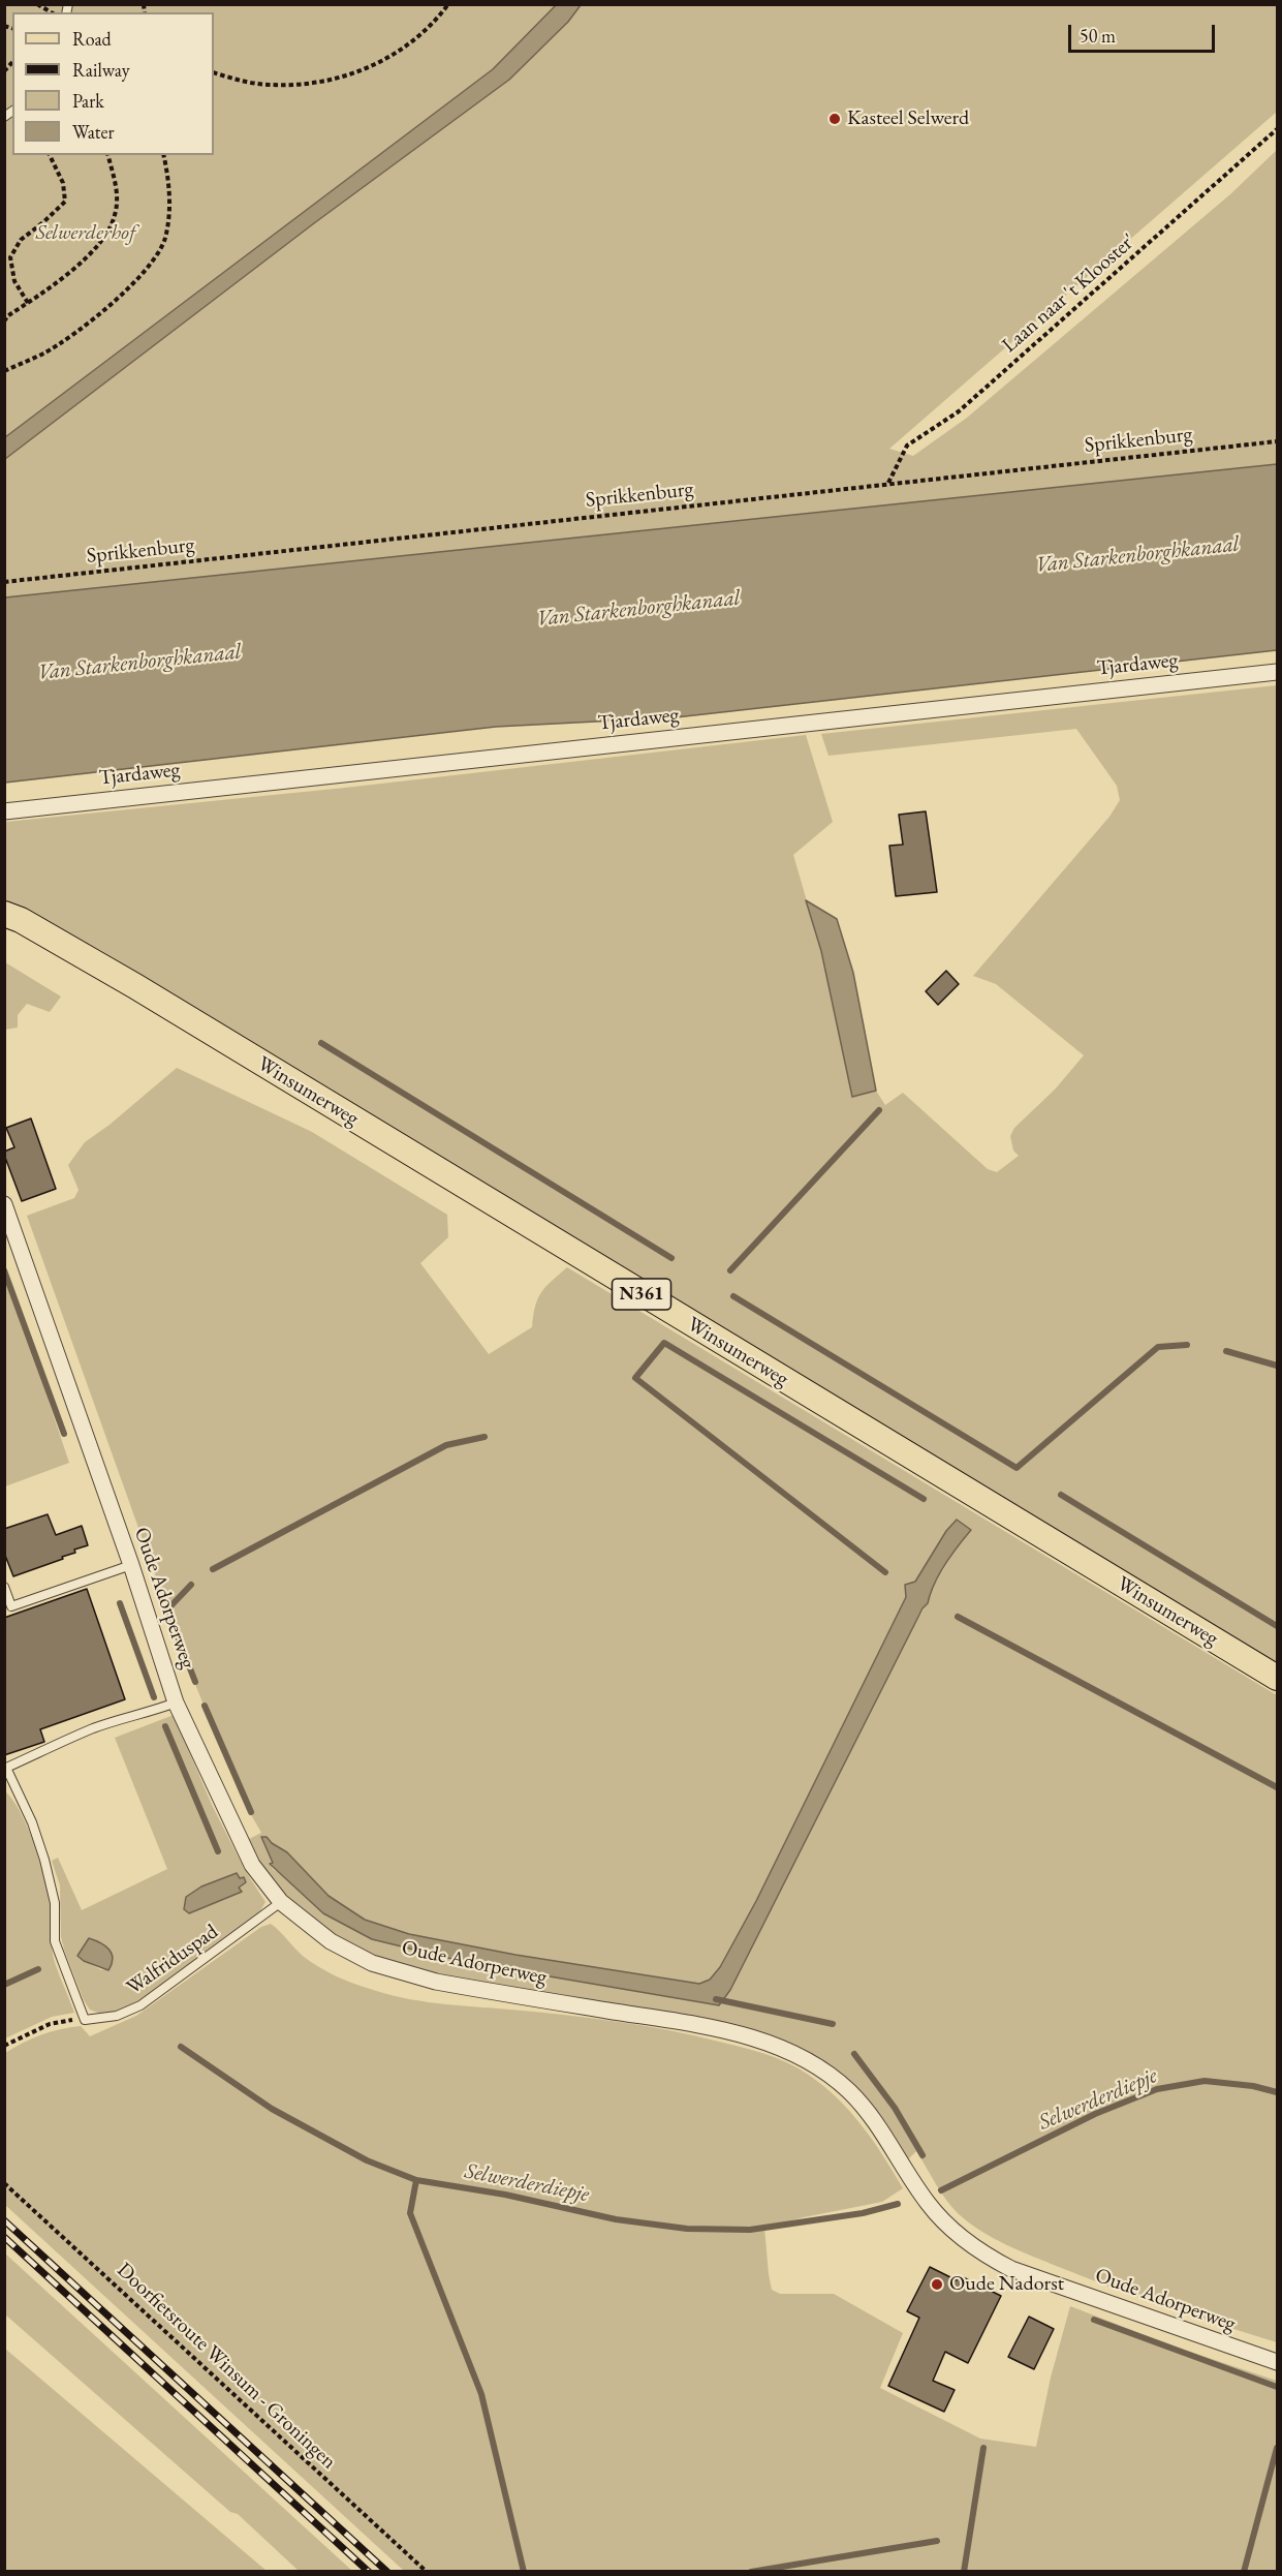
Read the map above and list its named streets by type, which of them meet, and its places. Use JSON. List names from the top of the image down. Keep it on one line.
{"streets":{"main road":["Winsumerweg","N361"],"street":["Tjardaweg","Oude Adorperweg"],"lane":["Walfriduspad"],"path":["Laan naar 't Klooster'","Sprikkenburg","Doorfietsroute Winsum - Groningen"]},"crossings":[["Laan naar 't Klooster'","Sprikkenburg"],["Oude Adorperweg","Walfriduspad"]],"water":["Van Starkenborghkanaal","Selwerderdiepje"],"parks":["Selwerderhof"],"places":["Kasteel Selwerd","Oude Nadorst"],"legend":["Road","Railway","Park","Water"],"scale_bar":"50 m"}
